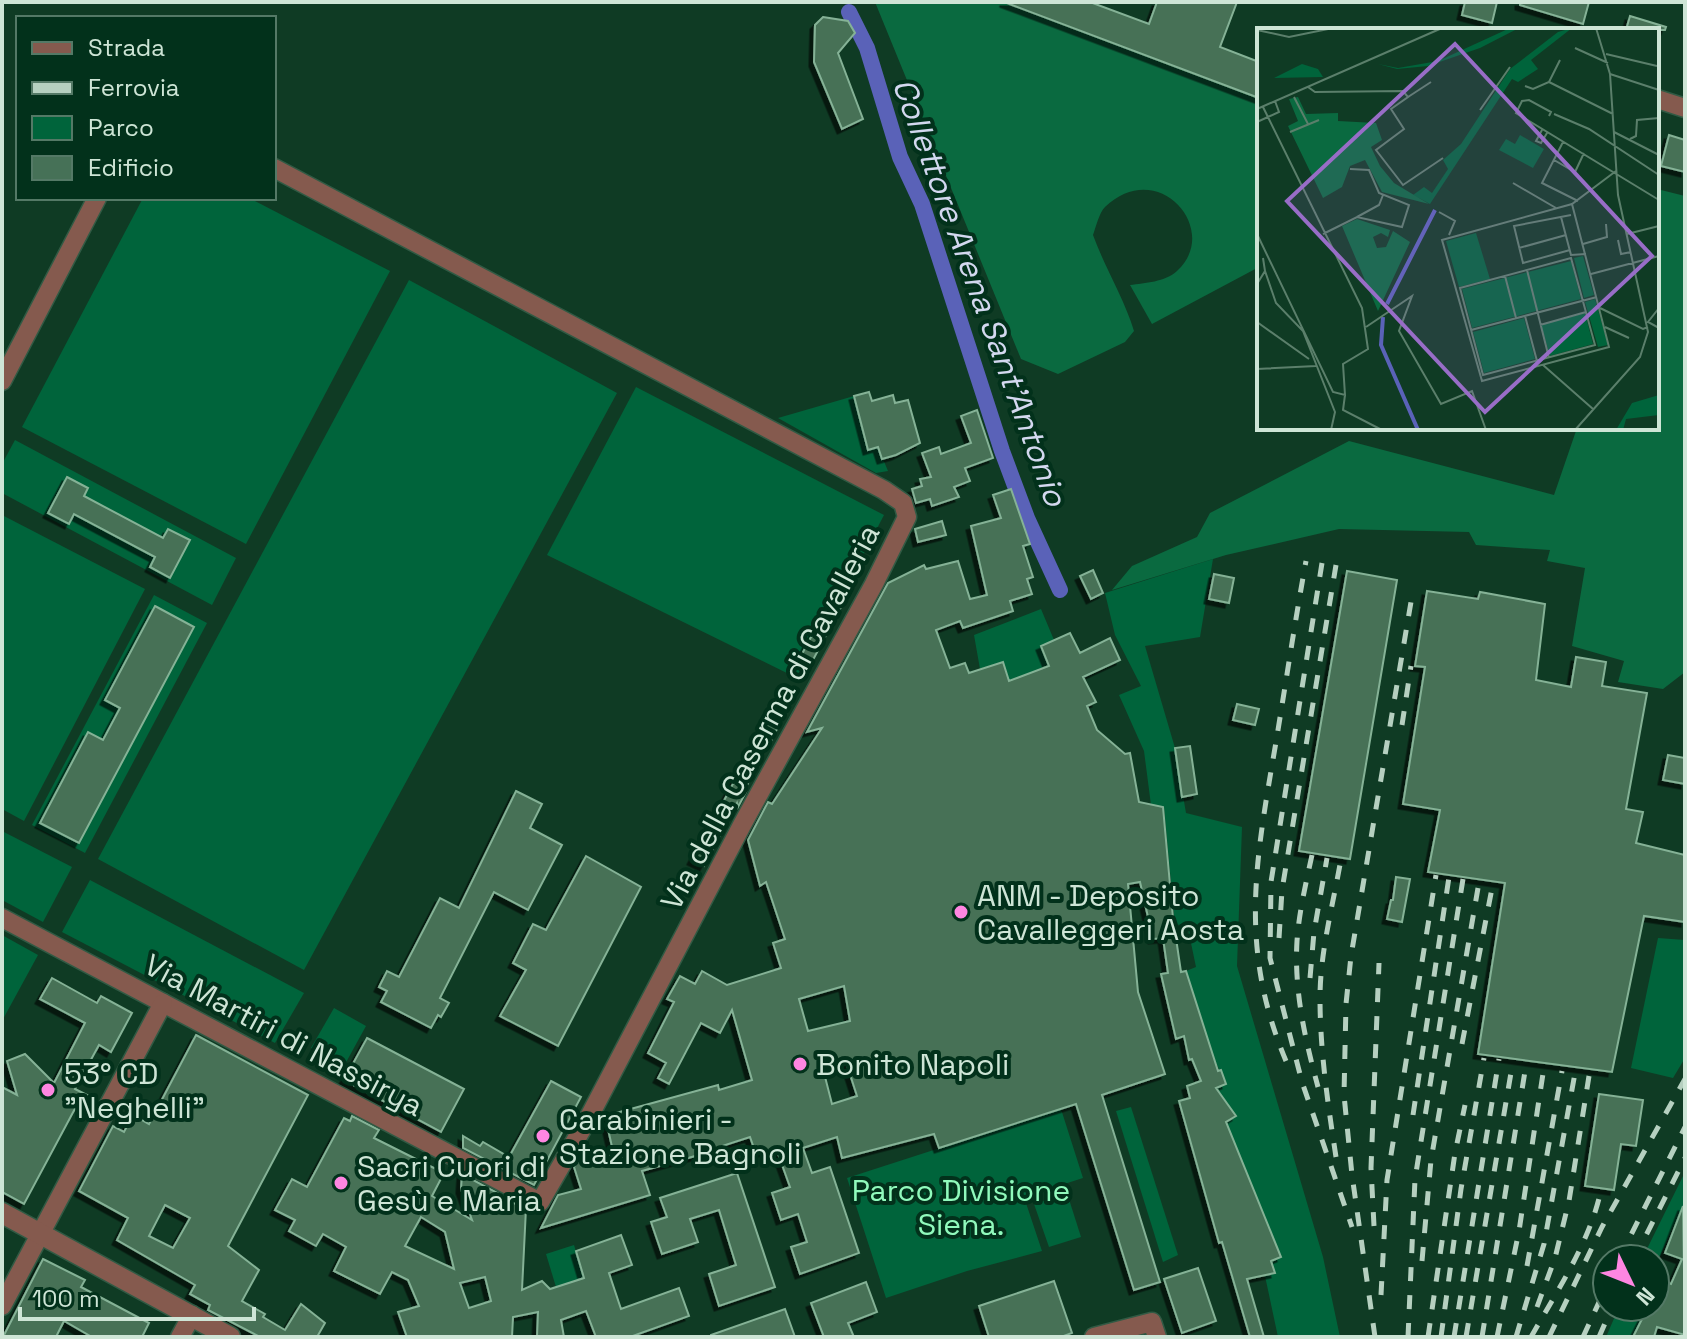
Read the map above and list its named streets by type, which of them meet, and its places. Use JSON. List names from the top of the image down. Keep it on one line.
{"streets":{"street":["Via della Caserma di Cavalleria","Via Martiri di Nassirya"]},"crossings":[["Via della Caserma di Cavalleria","Via Martiri di Nassirya"]],"water":["Collettore Arena Sant'Antonio"],"parks":["Parco Divisione Siena."],"places":["ANM - Deposito Cavalleggeri Aosta","Bonito Napoli","53° CD \"Neghelli\"","Carabinieri - Stazione Bagnoli","Sacri Cuori di Gesù e Maria"],"legend":["Strada","Ferrovia","Parco","Edificio"],"scale_bar":"100 m","north":"bottom right"}
